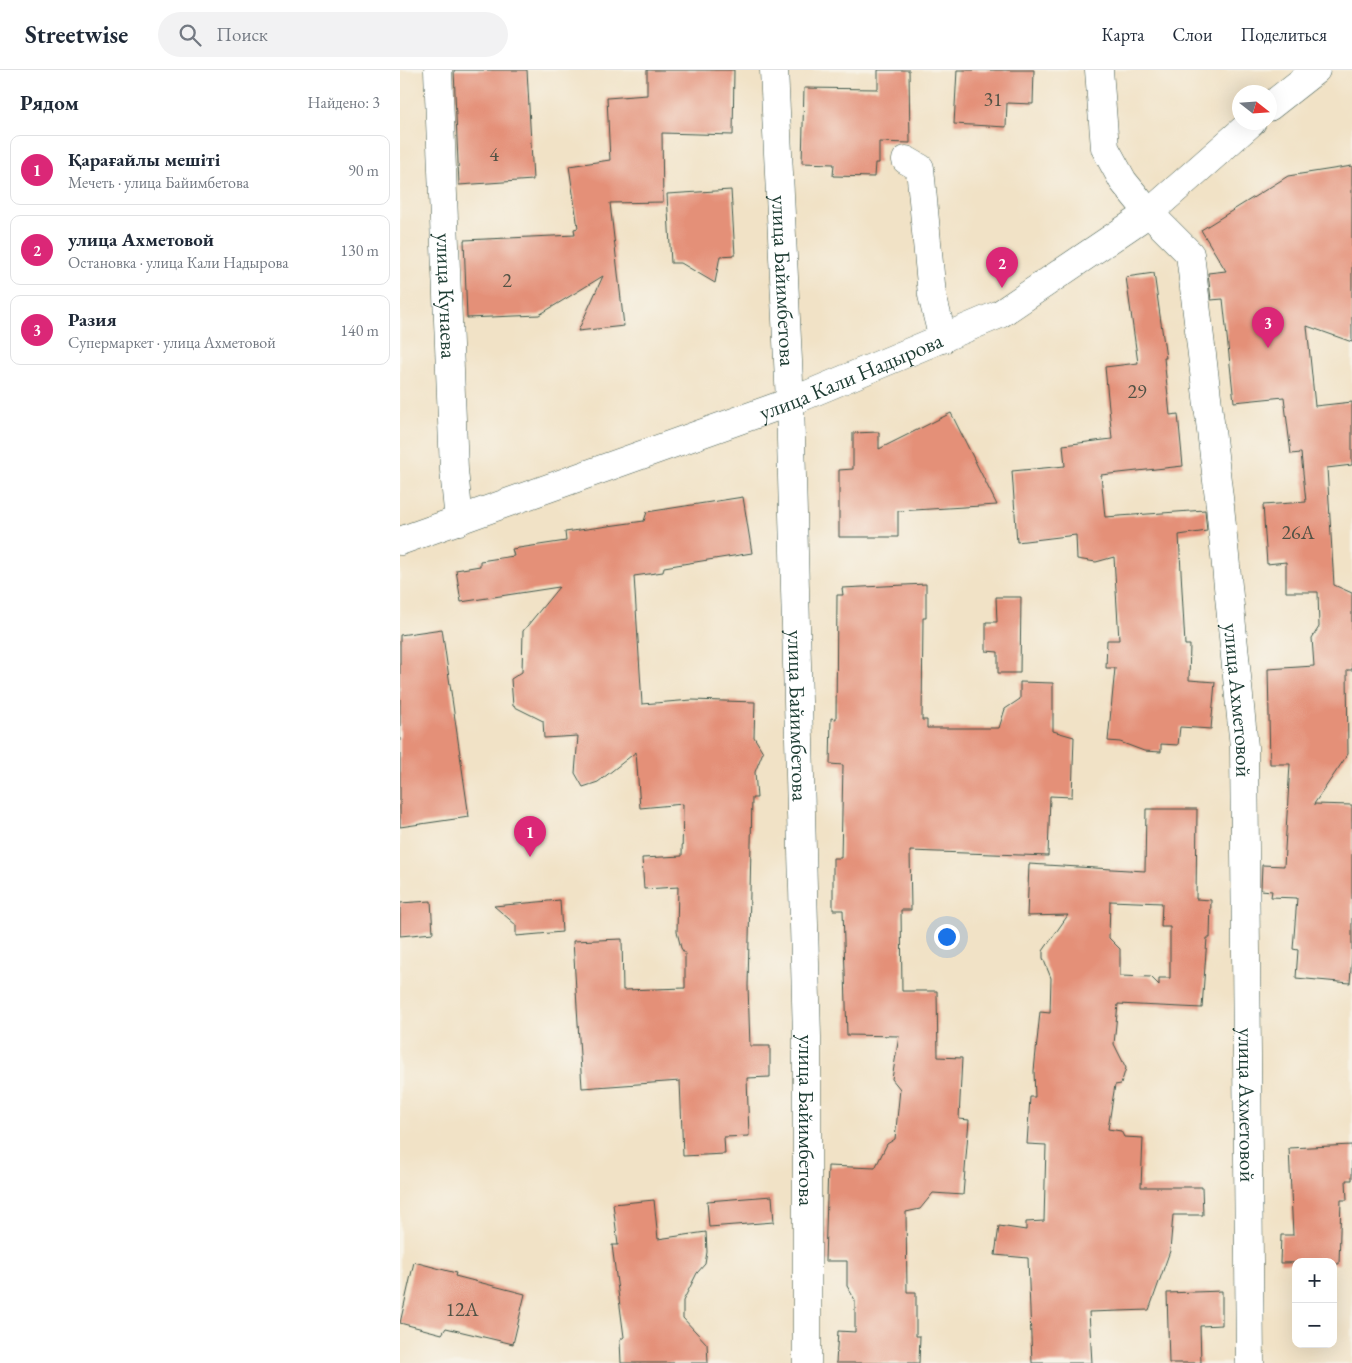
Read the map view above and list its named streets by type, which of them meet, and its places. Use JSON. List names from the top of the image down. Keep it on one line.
{"streets":{"street":["улица Байимбетова","улица Кунаева","улица Кали Надырова","улица Ахметовой"]},"crossings":[["улица Байимбетова","улица Кали Надырова"],["улица Кунаева","улица Кали Надырова"],["улица Кали Надырова","улица Ахметовой"]],"house_numbers":["31","4","2","29","26А","12А"],"north":"right","page":{"header":"Streetwise","search":"Поиск","nav":["Карта","Слои","Поделиться"],"heading":["Рядом","Найдено: 3"],"list":[{"mark":"1","name":"Қарағайлы мешіті","note":"Мечеть · улица Байимбетова","value":"90 m"},{"mark":"2","name":"улица Ахметовой","note":"Остановка · улица Кали Надырова","value":"130 m"},{"mark":"3","name":"Разия","note":"Супермаркет · улица Ахметовой","value":"140 m"}],"pins":["2","3","1"],"map_buttons":["+","−"]}}
